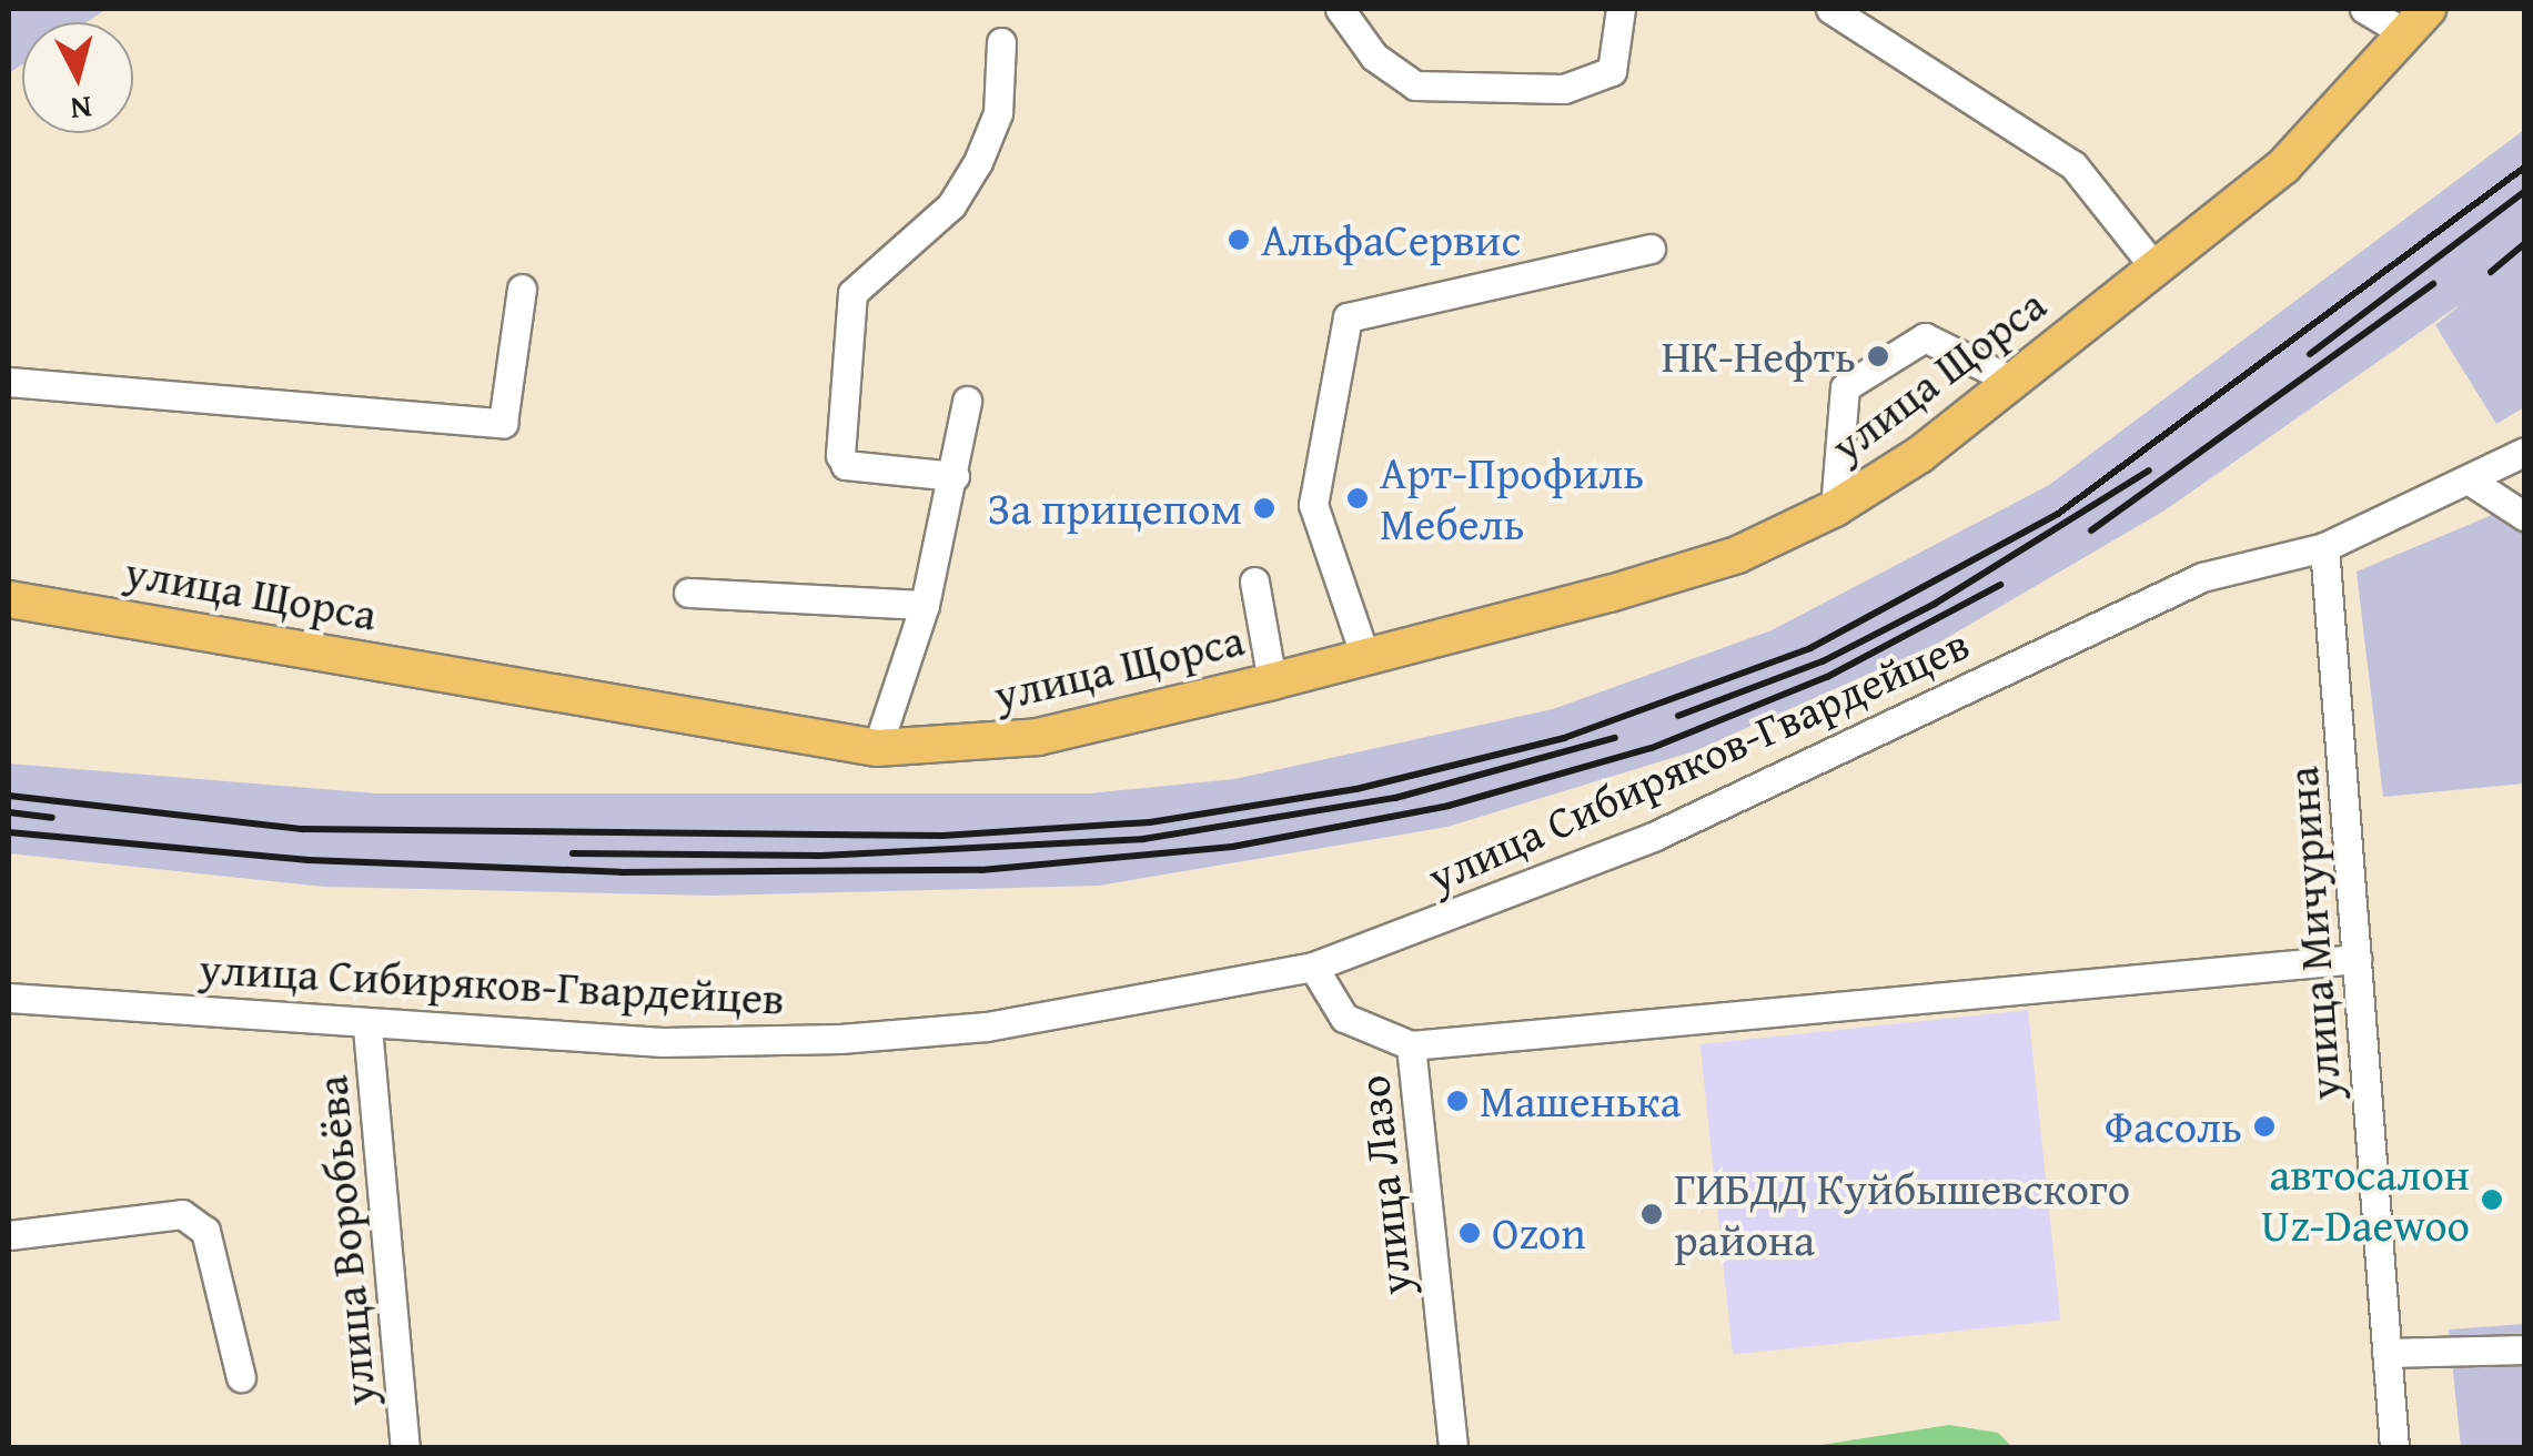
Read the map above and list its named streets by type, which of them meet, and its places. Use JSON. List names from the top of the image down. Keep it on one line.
{"streets":{"main road":["улица Щорса"],"street":["улица Сибиряков-Гвардейцев","улица Мичурина","улица Лазо","улица Воробьёва"]},"crossings":[["улица Сибиряков-Гвардейцев","улица Мичурина"],["улица Сибиряков-Гвардейцев","улица Лазо"],["улица Сибиряков-Гвардейцев","улица Воробьёва"]],"places":["АльфаСервис","НК-Нефть","Арт-Профиль Мебель","За прицепом","Машенька","Фасоль","автосалон Uz-Daewoo","ГИБДД Куйбышевского района","Ozon"],"north":"bottom"}
